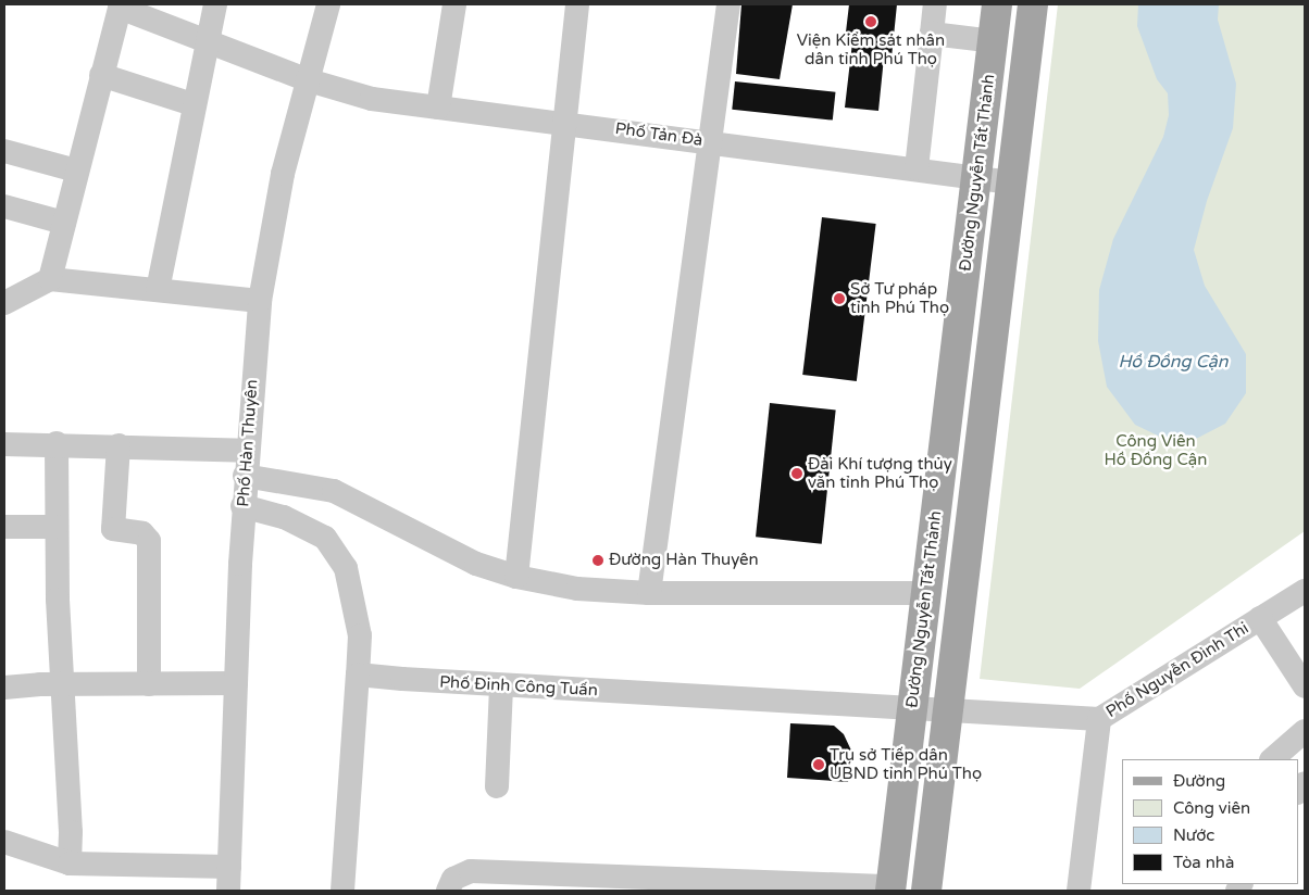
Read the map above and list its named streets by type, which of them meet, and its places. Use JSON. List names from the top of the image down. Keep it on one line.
{"streets":{"main road":["Đường Nguyễn Tất Thành"],"street":["Phố Tản Đà","Phố Hàn Thuyên","Phố Nguyễn Đình Thi","Phố Đinh Công Tuấn"]},"crossings":[["Phố Tản Đà","Đường Nguyễn Tất Thành"],["Phố Tản Đà","Phố Hàn Thuyên"],["Đường Nguyễn Tất Thành","Phố Nguyễn Đình Thi"],["Đường Nguyễn Tất Thành","Phố Đinh Công Tuấn"],["Phố Nguyễn Đình Thi","Phố Đinh Công Tuấn"]],"water":["Hồ Đồng Cận"],"parks":["Công Viên Hồ Đồng Cận"],"places":["Viện Kiểm sát nhân dân tỉnh Phú Thọ","Sở Tư pháp tỉnh Phú Thọ","Đài Khí tượng thủy văn tỉnh Phú Thọ","Đường Hàn Thuyên","Trụ sở Tiếp dân UBND tỉnh Phú Thọ"],"legend":["Đường","Công viên","Nước","Tòa nhà"]}
